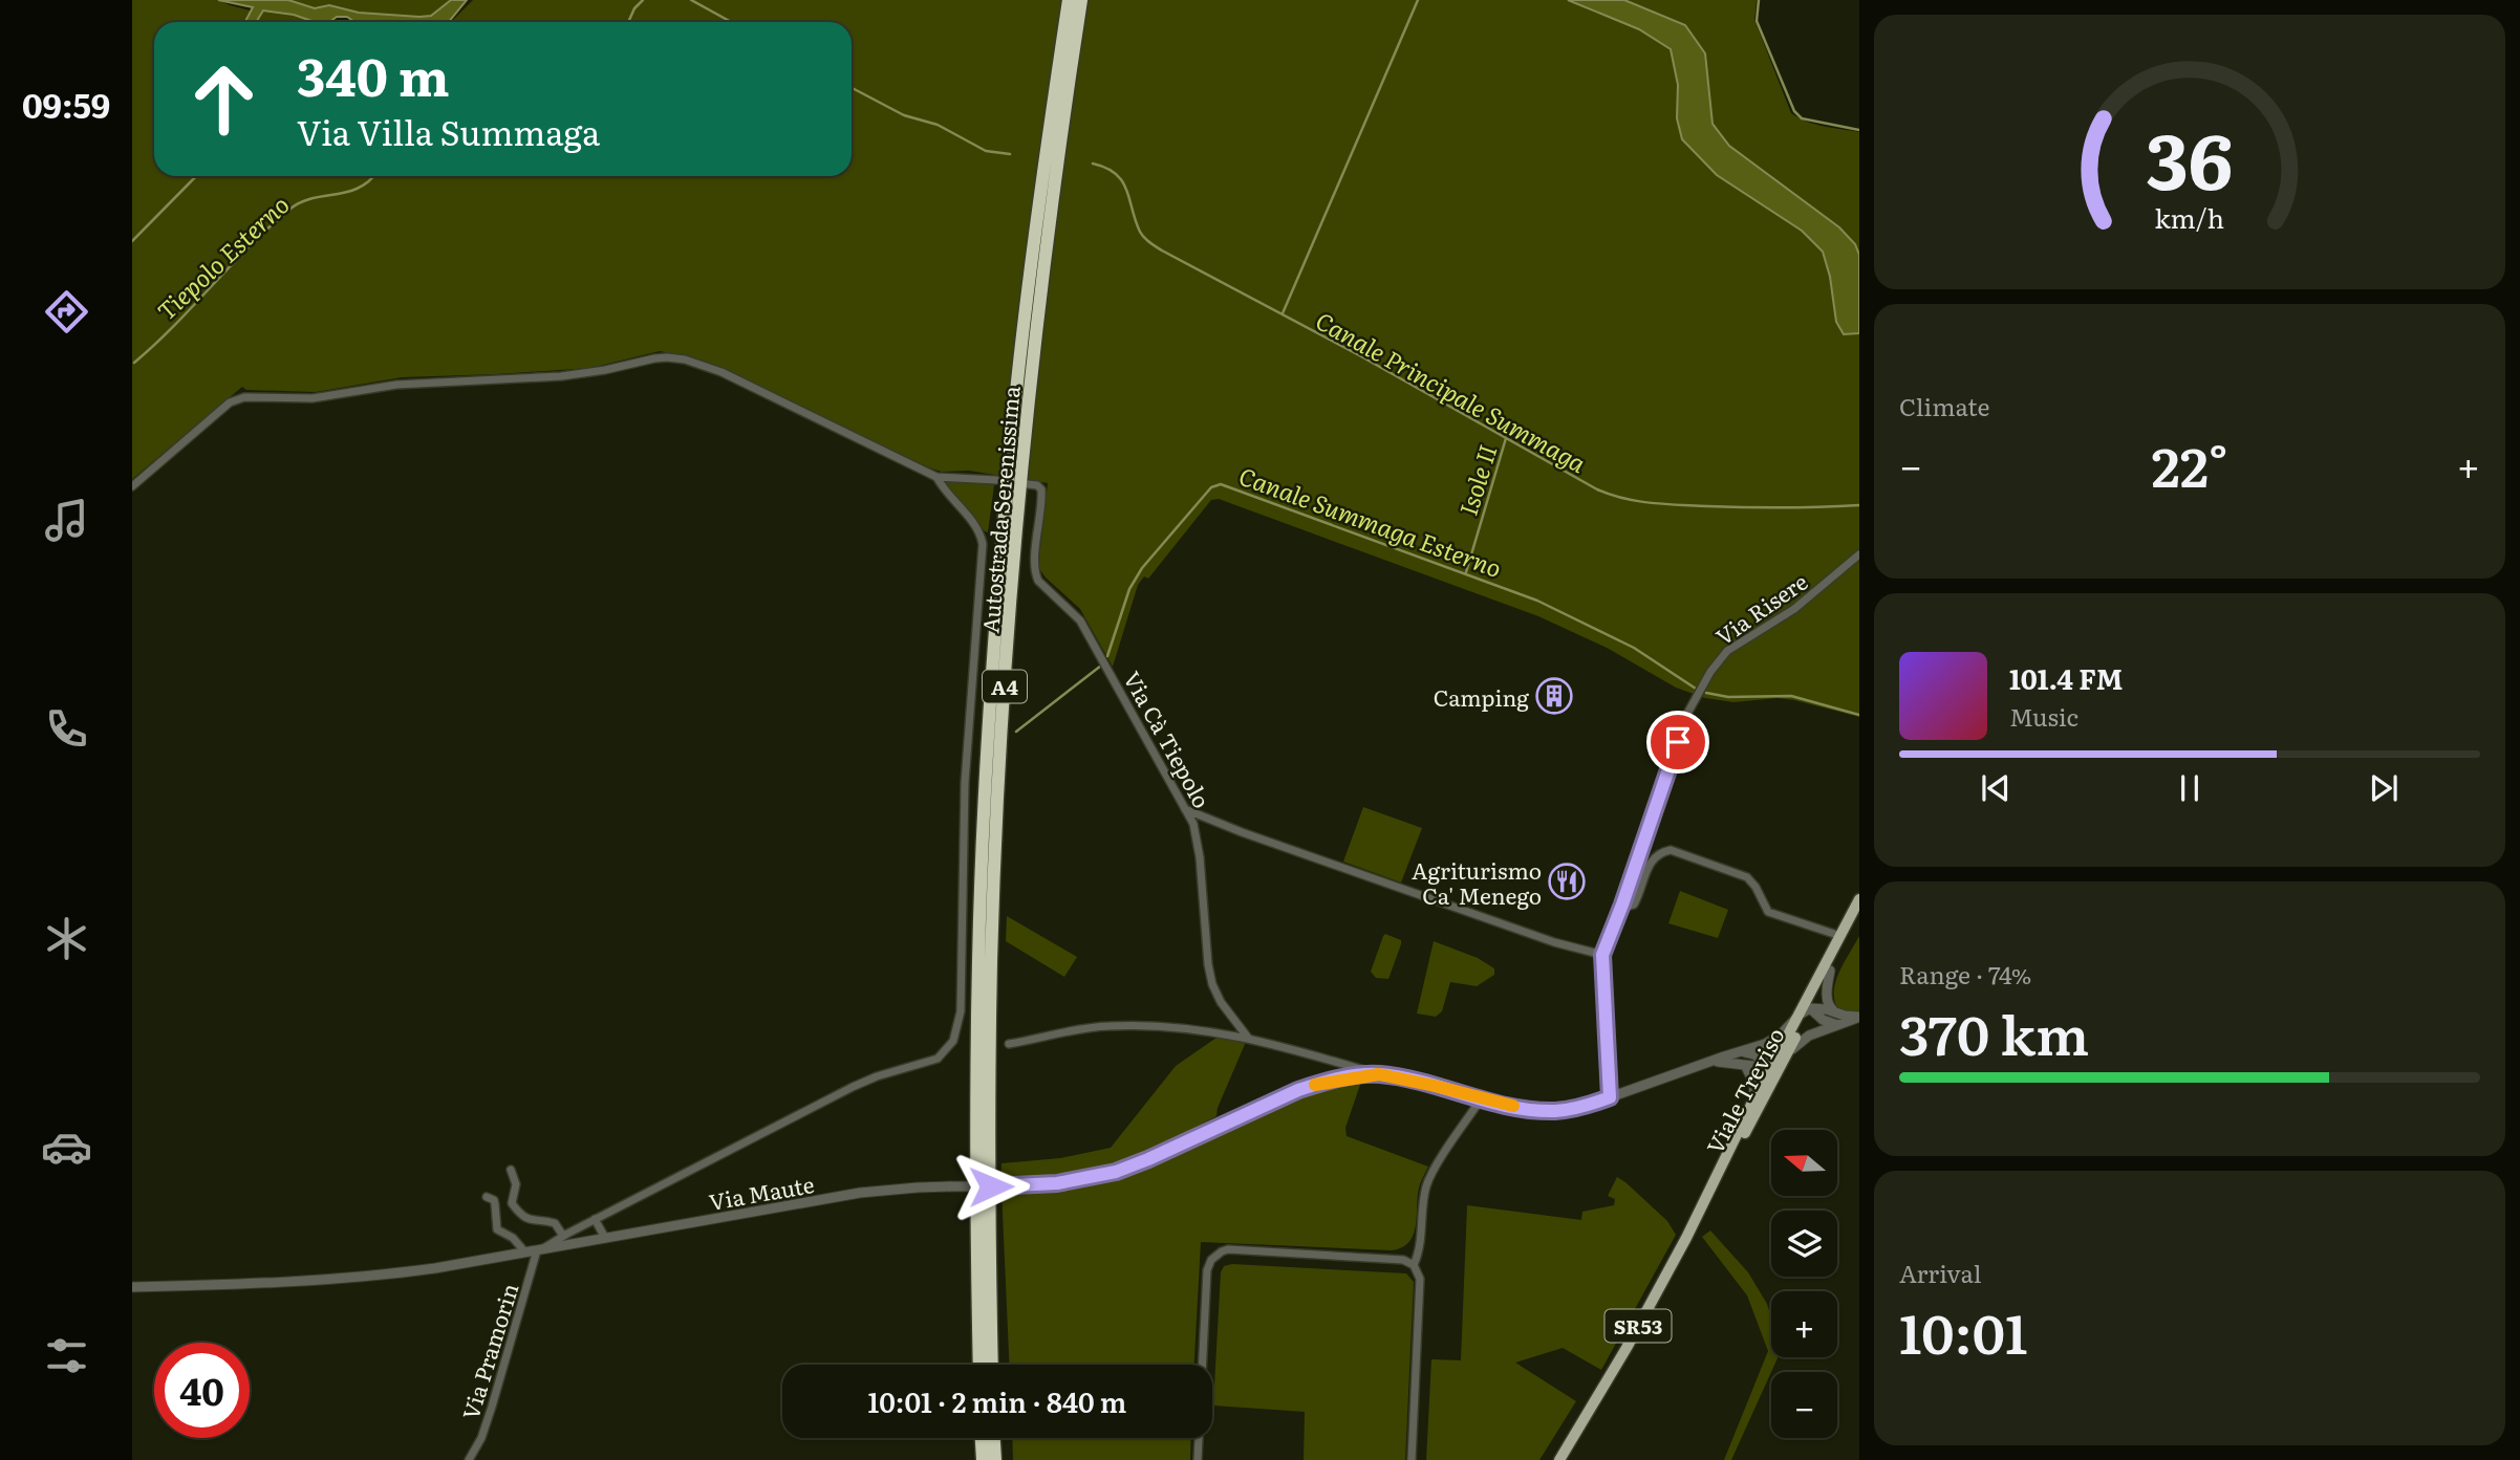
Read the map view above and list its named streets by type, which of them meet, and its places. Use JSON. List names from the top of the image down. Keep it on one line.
{"streets":{"highway":["Autostrada Serenissima","A4"],"main road":["Viale Treviso","SR53"],"street":["Via Risere","Via Cà Tiepolo","Via Maute","Via Pramorin"]},"crossings":[["Via Risere","SR53"],["Viale Treviso","Via Maute"],["Viale Treviso","SR53"],["Via Maute","SR53"],["Via Maute","Via Pramorin"]],"water":["Tiepolo Esterno","Canale Principale Summaga","Isole II","Canale Summaga Esterno"],"places":{"building":["Camping"],"restaurant":["Agriturismo Ca' Menego"]},"north":"left","page":{"tabs":"09:59","turn":["340 m","Via Villa Summaga"],"tile":["Climate",["Range · 74%","370 km"],["Arrival","10:01"]],"heat":["−","22°","+"],"song":["101.4 FM","Music"],"map_buttons":["+","−"],"limit":"40","trip":"10:01 · 2 min · 840 m","gauge":["36","km/h"]}}
